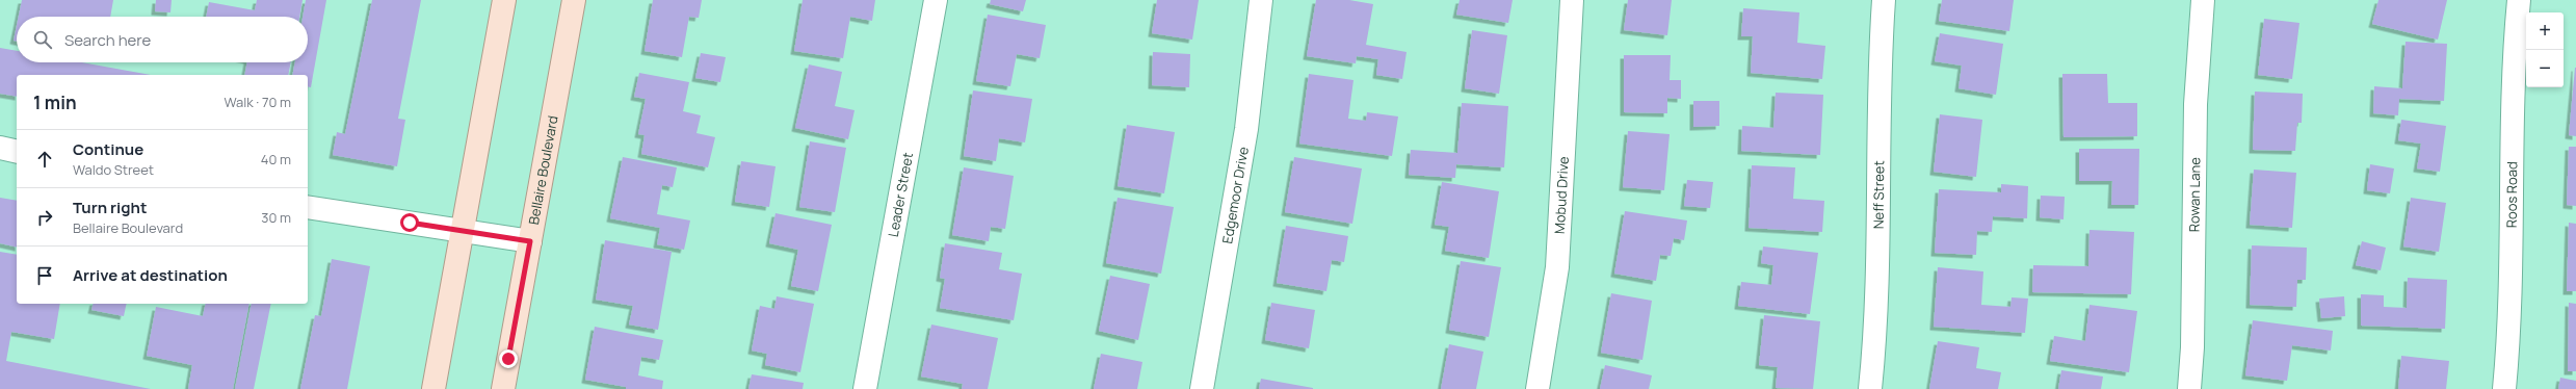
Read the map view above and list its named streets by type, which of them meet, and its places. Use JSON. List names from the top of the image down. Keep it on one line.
{"streets":{"main road":["Bellaire Boulevard"],"street":["Leader Street","Neff Street","Rowan Lane","Roos Road","Edgemoor Drive","Mobud Drive"]},"page":{"map_buttons":["+","−"],"search":"Search here","heading":["1 min","Walk · 70 m"],"list":[["Continue","Waldo Street","40 m"],["Turn right","Bellaire Boulevard","30 m"],"Arrive at destination"]}}
